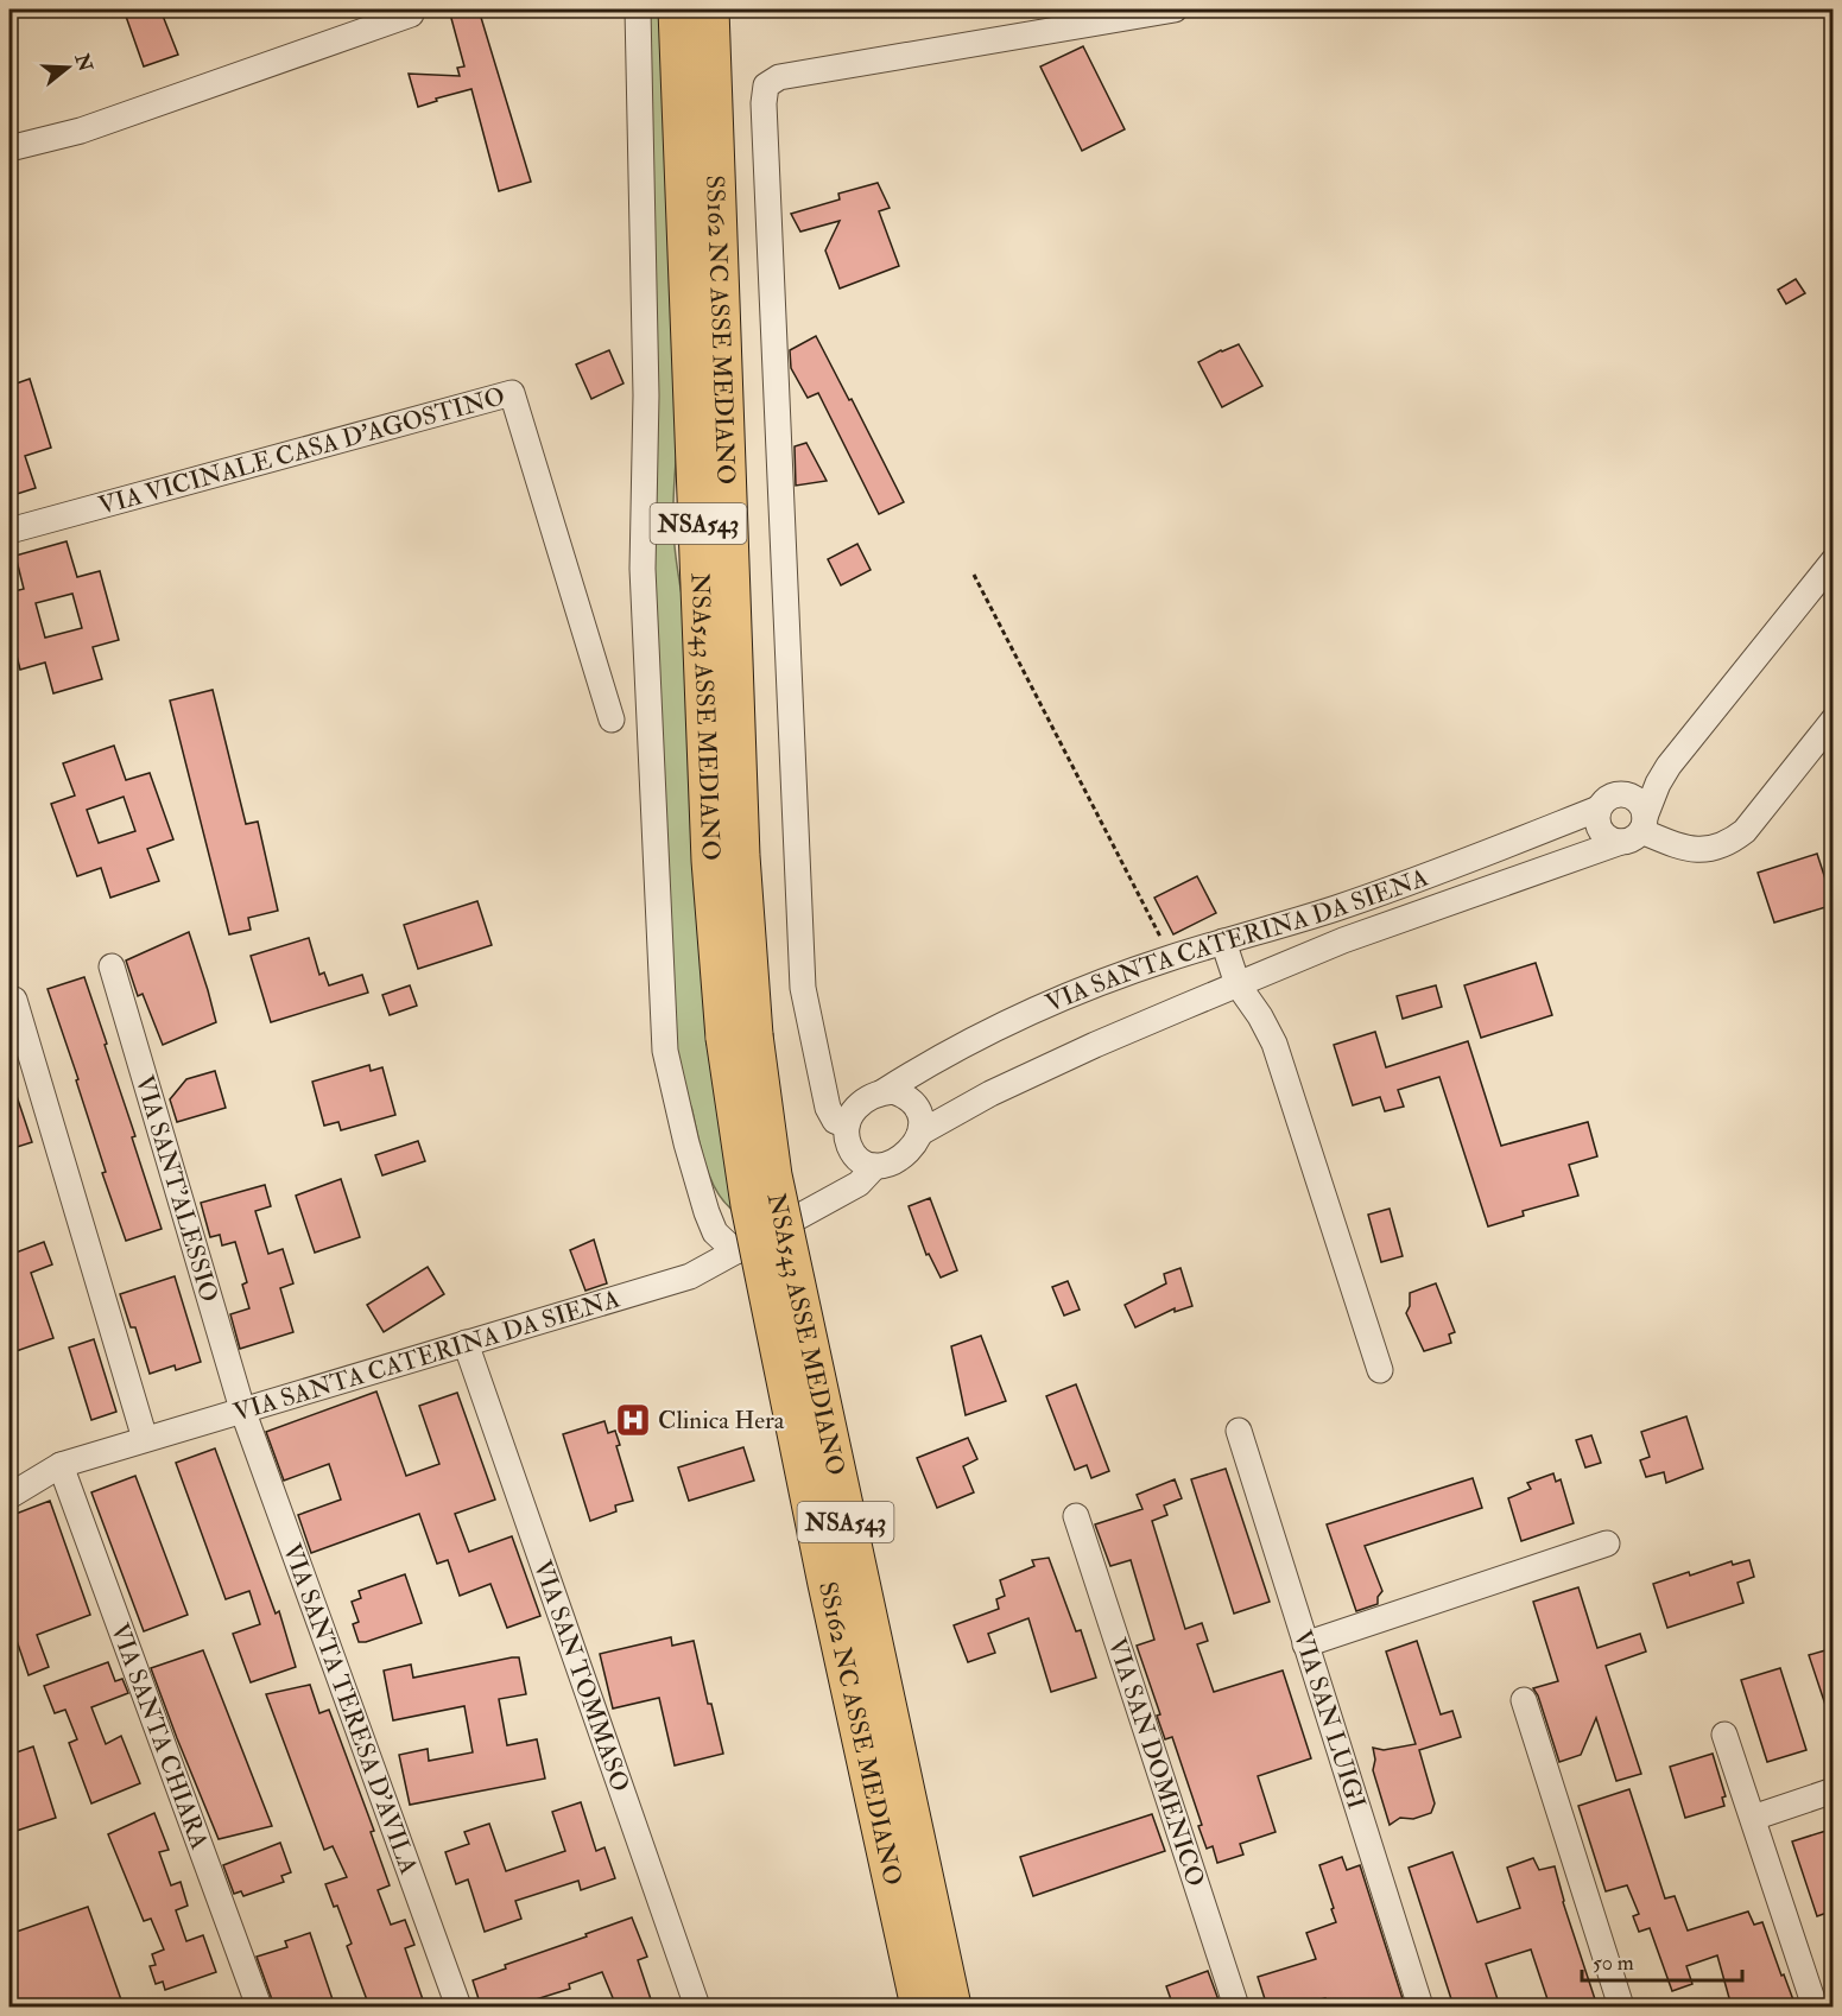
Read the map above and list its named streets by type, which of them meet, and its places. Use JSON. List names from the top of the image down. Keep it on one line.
{"streets":{"highway":["SS162 NC ASSE MEDIANO","NSA543","NSA543 ASSE MEDIANO"],"street":["VIA VICINALE CASA D'AGOSTINO","VIA SANTA CATERINA DA SIENA","VIA SANT'ALESSIO","VIA SAN TOMMASO","VIA SANTA TERESA D'AVILA","VIA SAN LUIGI","VIA SANTA CHIARA","VIA SAN DOMENICO"]},"crossings":[["SS162 NC ASSE MEDIANO","NSA543 ASSE MEDIANO"],["VIA SANTA CATERINA DA SIENA","VIA SANT'ALESSIO"],["VIA SANTA CATERINA DA SIENA","VIA SAN TOMMASO"],["VIA SANTA CATERINA DA SIENA","VIA SANTA TERESA D'AVILA"],["VIA SANTA CATERINA DA SIENA","VIA SANTA CHIARA"],["VIA SANT'ALESSIO","VIA SANTA TERESA D'AVILA"]],"places":{"hospital":["Clinica Hera"]},"scale_bar":"50 m","north":"right"}
